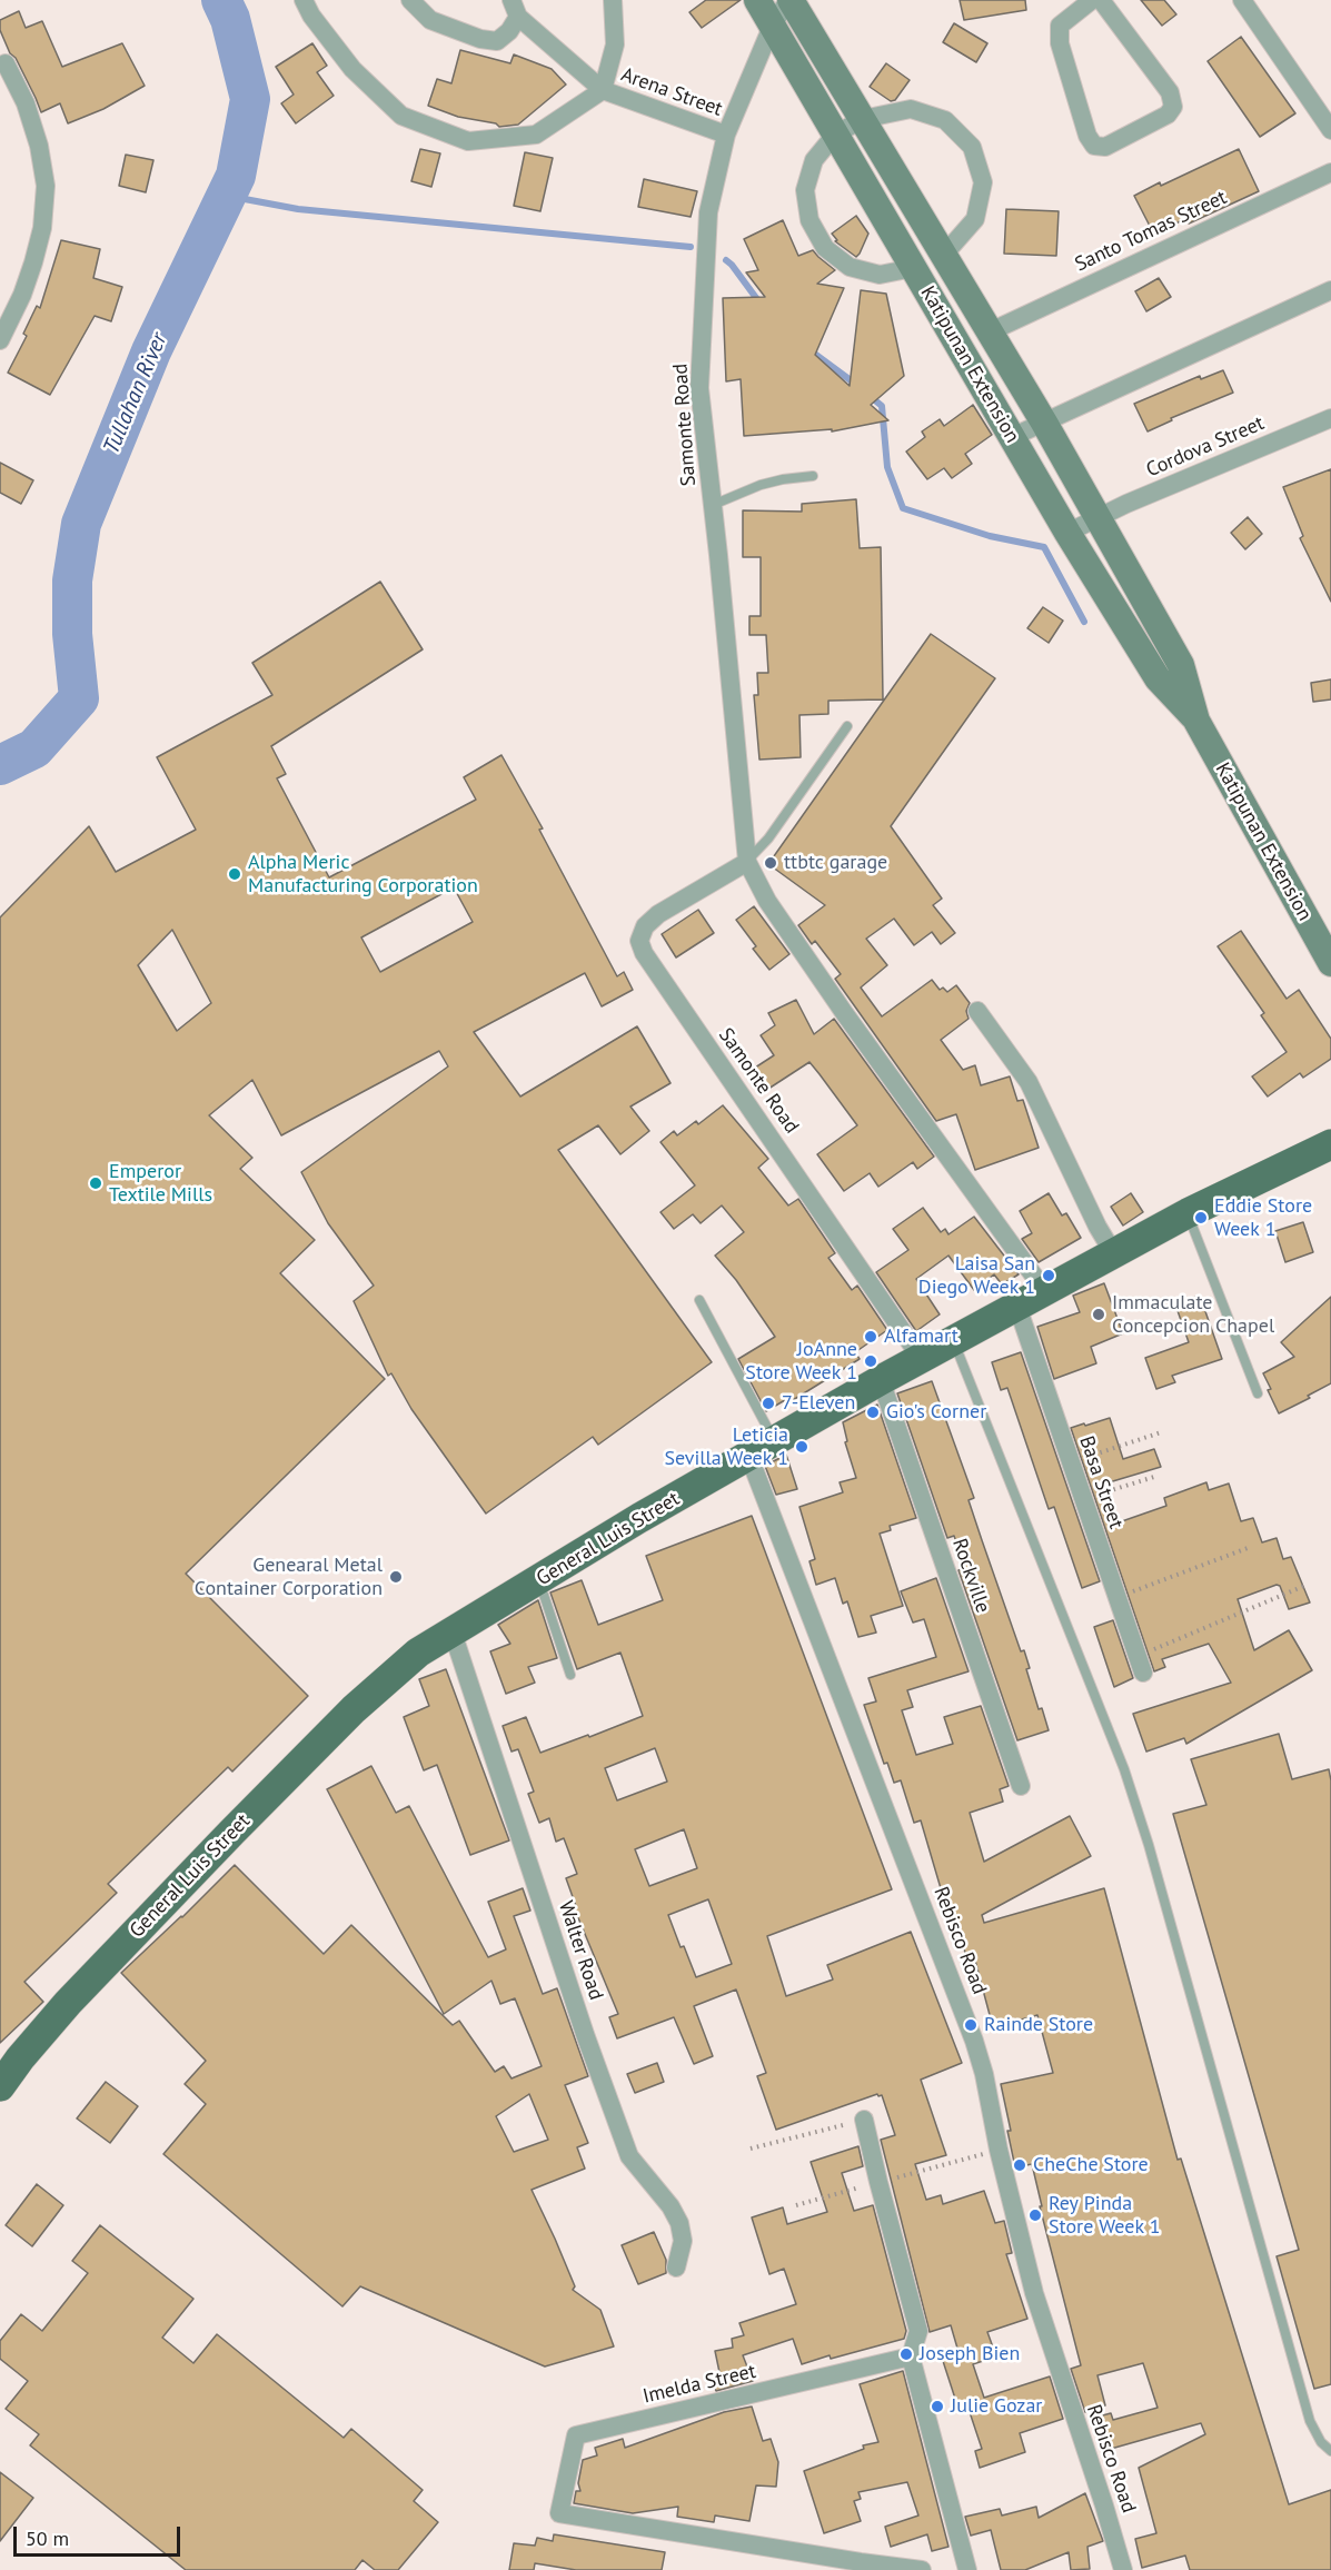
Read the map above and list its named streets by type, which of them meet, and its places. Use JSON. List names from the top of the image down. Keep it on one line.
{"streets":{"main road":["Katipunan Extension","General Luis Street"],"street":["Arena Street","Santo Tomas Street","Samonte Road","Cordova Street","Basa Street","Rockville","Rebisco Road","Walter Road","Imelda Street"]},"crossings":[["Arena Street","Samonte Road"],["Santo Tomas Street","Katipunan Extension"],["Katipunan Extension","Samonte Road"],["Katipunan Extension","Cordova Street"],["Samonte Road","General Luis Street"],["Basa Street","General Luis Street"],["General Luis Street","Rockville"],["General Luis Street","Rebisco Road"],["General Luis Street","Walter Road"]],"water":["Tullahan River"],"places":["ttbtc garage","Alpha Meric Manufacturing Corporation","Emperor Textile Mills","Eddie Store Week 1","Laisa San Diego Week 1","Immaculate Concepcion Chapel","Alfamart","JoAnne Store Week 1","7-Eleven","Gio's Corner","Leticia Sevilla Week 1","Genearal Metal Container Corporation","Rainde Store","CheChe Store","Rey Pinda Store Week 1","Joseph Bien","Julie Gozar"],"scale_bar":"50 m"}
